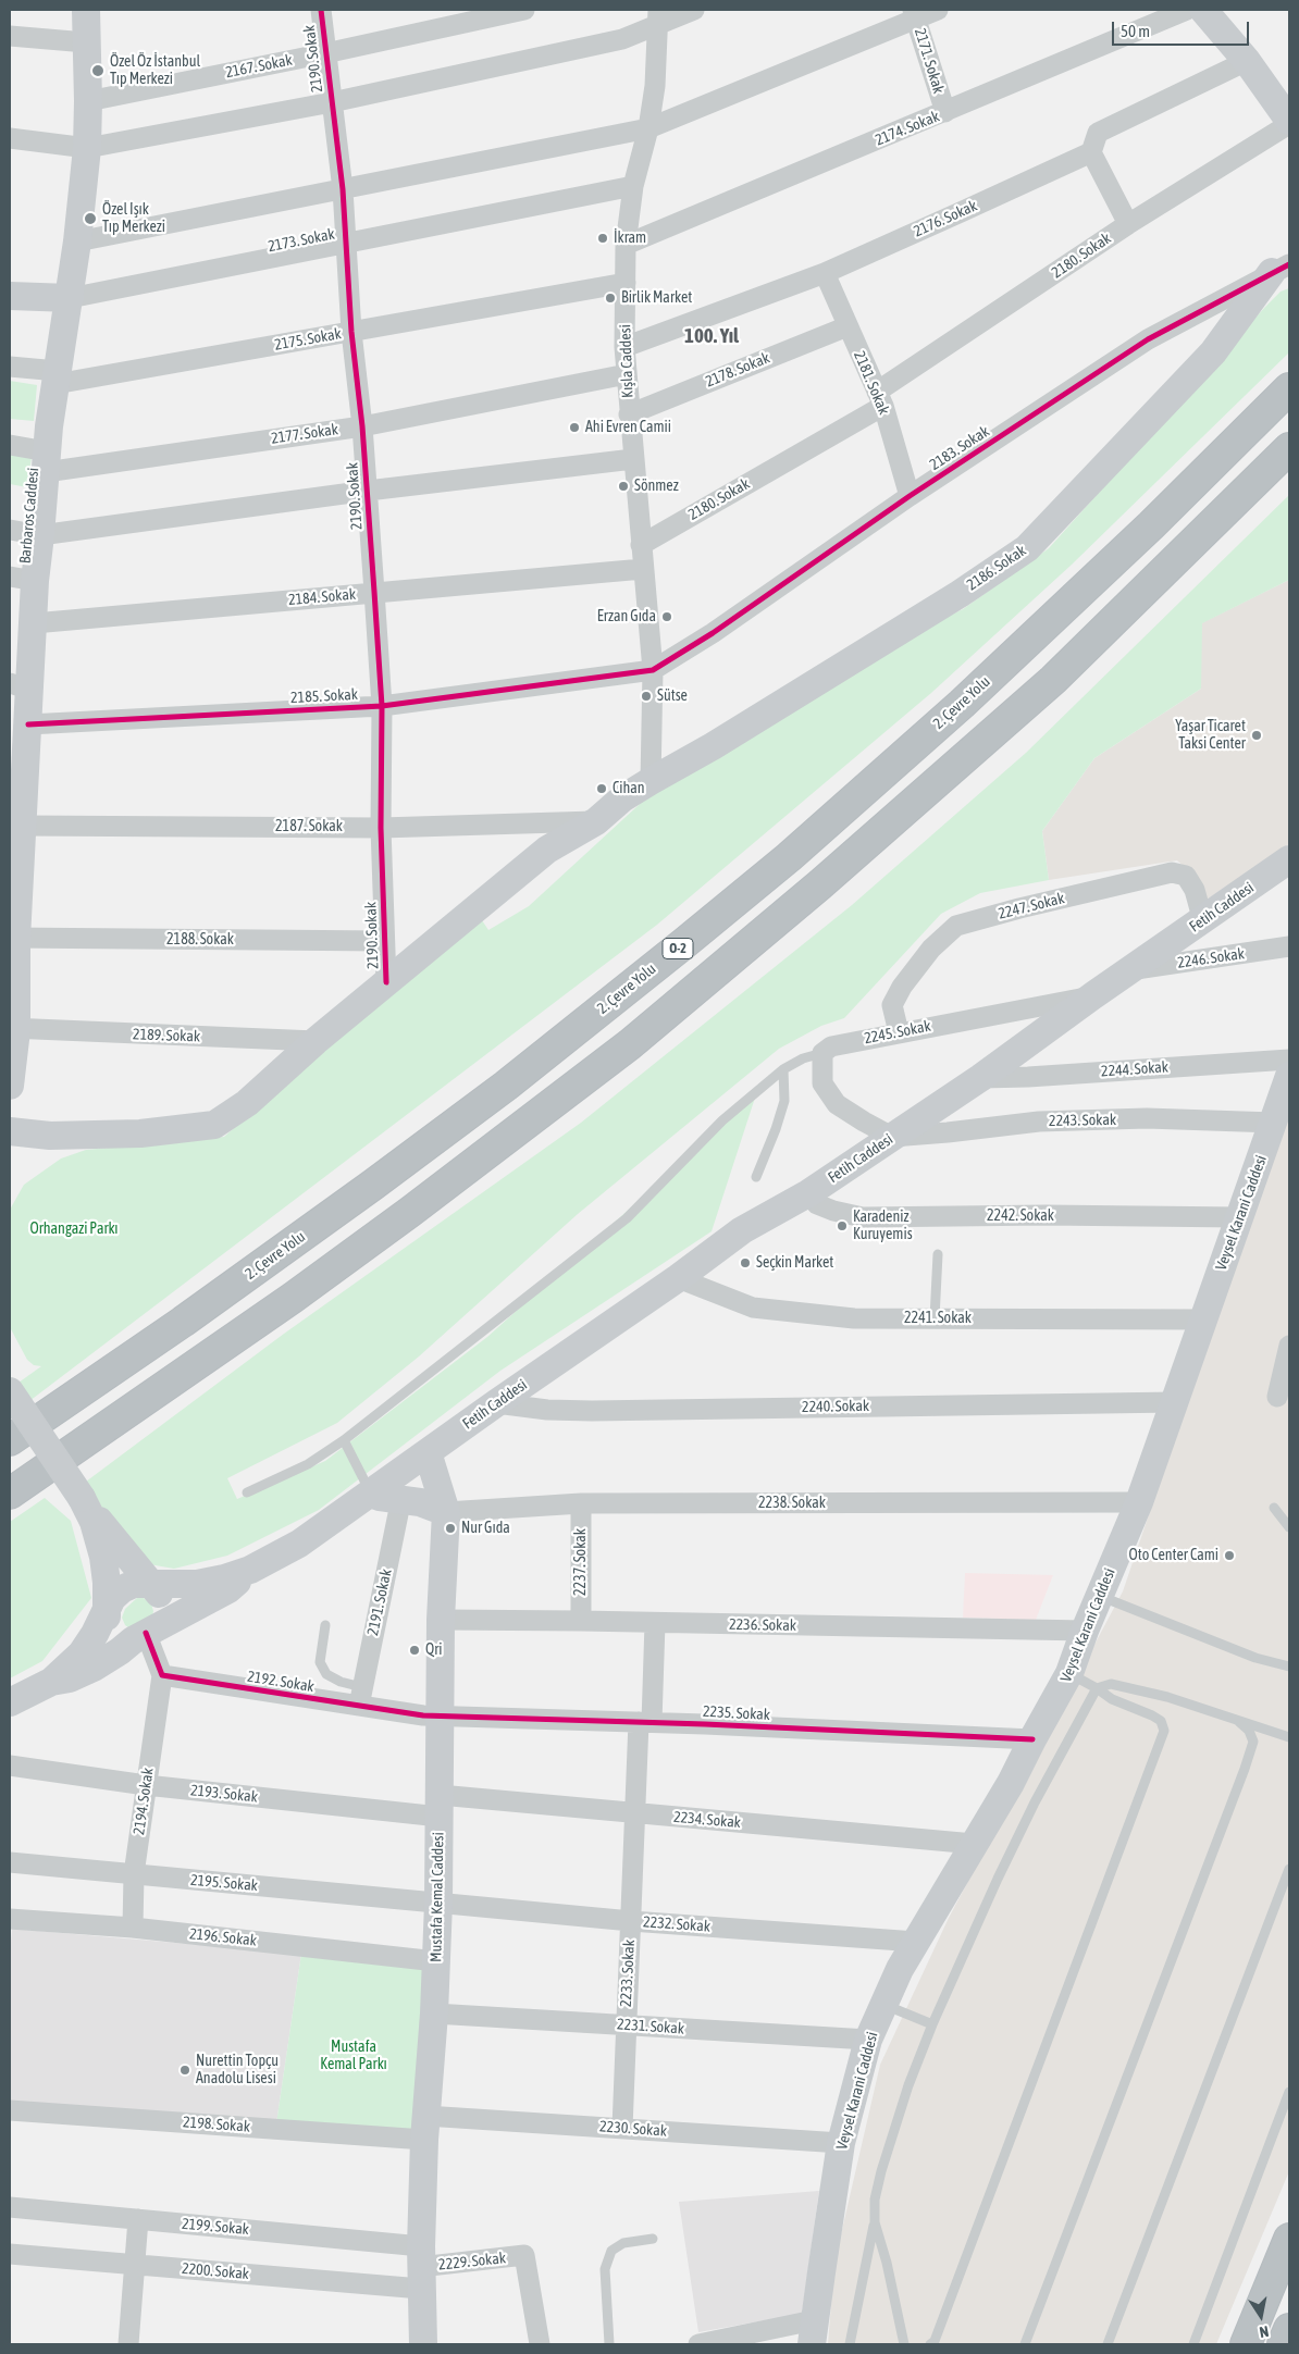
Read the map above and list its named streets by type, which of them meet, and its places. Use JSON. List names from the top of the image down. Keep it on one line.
{"streets":{"highway":["2. Çevre Yolu","O-2"],"main road":["Barbaros Caddesi","2186. Sokak","Fetih Caddesi","Veysel Karani Caddesi","Mustafa Kemal Caddesi"],"street":["2190. Sokak","2171. Sokak","2167. Sokak","2174. Sokak","2176. Sokak","2173. Sokak","2180. Sokak","2175. Sokak","Kışla Caddesi","2178. Sokak","2181. Sokak","2177. Sokak","2183. Sokak","2184. Sokak","2185. Sokak","2187. Sokak","2247. Sokak","2188. Sokak","2246. Sokak","2245. Sokak","2189. Sokak","2244. Sokak","2243. Sokak","2242. Sokak","2241. Sokak","2240. Sokak","2238. Sokak","2237. Sokak","2191. Sokak","2236. Sokak","2192. Sokak","2235. Sokak","2193. Sokak","2194. Sokak","2234. Sokak","2195. Sokak","2232. Sokak","2196. Sokak","2233. Sokak","2231. Sokak","2198. Sokak","2230. Sokak","2199. Sokak","2229. Sokak","2200. Sokak"]},"crossings":[["2190. Sokak","2167. Sokak"],["2190. Sokak","2173. Sokak"],["2190. Sokak","2175. Sokak"],["2190. Sokak","2177. Sokak"],["2190. Sokak","2186. Sokak"],["2190. Sokak","2184. Sokak"],["2190. Sokak","2185. Sokak"],["2190. Sokak","2187. Sokak"],["2190. Sokak","2188. Sokak"],["2171. Sokak","2174. Sokak"],["2167. Sokak","Barbaros Caddesi"],["2174. Sokak","Kışla Caddesi"],["2176. Sokak","Kışla Caddesi"],["2176. Sokak","2181. Sokak"],["2173. Sokak","Kışla Caddesi"],["2173. Sokak","Barbaros Caddesi"],["2180. Sokak","Kışla Caddesi"],["2180. Sokak","2181. Sokak"],["2175. Sokak","Kışla Caddesi"],["2175. Sokak","Barbaros Caddesi"],["Kışla Caddesi","2178. Sokak"],["Kışla Caddesi","2177. Sokak"],["Kışla Caddesi","2183. Sokak"],["Kışla Caddesi","2186. Sokak"],["Kışla Caddesi","2184. Sokak"],["Kışla Caddesi","2185. Sokak"],["2178. Sokak","2181. Sokak"],["2181. Sokak","2183. Sokak"],["2177. Sokak","Barbaros Caddesi"],["2183. Sokak","2186. Sokak"],["2183. Sokak","2185. Sokak"],["Barbaros Caddesi","2184. Sokak"],["Barbaros Caddesi","2185. Sokak"],["Barbaros Caddesi","2187. Sokak"],["Barbaros Caddesi","2188. Sokak"],["Barbaros Caddesi","2189. Sokak"],["2186. Sokak","2187. Sokak"],["2186. Sokak","2189. Sokak"],["2247. Sokak","Fetih Caddesi"],["2247. Sokak","2245. Sokak"],["Fetih Caddesi","2246. Sokak"],["Fetih Caddesi","2245. Sokak"],["Fetih Caddesi","2244. Sokak"],["Fetih Caddesi","2243. Sokak"],["Fetih Caddesi","2242. Sokak"],["Fetih Caddesi","2241. Sokak"],["Fetih Caddesi","2240. Sokak"],["Fetih Caddesi","Mustafa Kemal Caddesi"],["2243. Sokak","Veysel Karani Caddesi"],["Veysel Karani Caddesi","2242. Sokak"],["Veysel Karani Caddesi","2241. Sokak"],["Veysel Karani Caddesi","2240. Sokak"],["Veysel Karani Caddesi","2238. Sokak"],["Veysel Karani Caddesi","2236. Sokak"],["Veysel Karani Caddesi","2235. Sokak"],["Veysel Karani Caddesi","2234. Sokak"],["Veysel Karani Caddesi","2232. Sokak"],["Veysel Karani Caddesi","2231. Sokak"],["Veysel Karani Caddesi","2230. Sokak"],["2238. Sokak","2237. Sokak"],["2238. Sokak","Mustafa Kemal Caddesi"],["2237. Sokak","2236. Sokak"],["2191. Sokak","2192. Sokak"],["2236. Sokak","Mustafa Kemal Caddesi"],["2236. Sokak","2233. Sokak"],["2192. Sokak","2235. Sokak"],["2192. Sokak","2194. Sokak"],["2192. Sokak","Mustafa Kemal Caddesi"],["2235. Sokak","Mustafa Kemal Caddesi"],["2235. Sokak","2233. Sokak"],["2193. Sokak","2194. Sokak"],["2193. Sokak","2234. Sokak"],["2193. Sokak","Mustafa Kemal Caddesi"],["2194. Sokak","2195. Sokak"],["2194. Sokak","2196. Sokak"],["2234. Sokak","Mustafa Kemal Caddesi"],["2234. Sokak","2233. Sokak"],["2195. Sokak","Mustafa Kemal Caddesi"],["2195. Sokak","2232. Sokak"],["Mustafa Kemal Caddesi","2232. Sokak"],["Mustafa Kemal Caddesi","2196. Sokak"],["Mustafa Kemal Caddesi","2231. Sokak"],["Mustafa Kemal Caddesi","2198. Sokak"],["Mustafa Kemal Caddesi","2230. Sokak"],["Mustafa Kemal Caddesi","2199. Sokak"],["Mustafa Kemal Caddesi","2229. Sokak"],["Mustafa Kemal Caddesi","2200. Sokak"],["2232. Sokak","2233. Sokak"],["2233. Sokak","2231. Sokak"],["2233. Sokak","2230. Sokak"],["2198. Sokak","2230. Sokak"],["2199. Sokak","2229. Sokak"],["2199. Sokak","2200. Sokak"],["2229. Sokak","2200. Sokak"]],"districts":["100. Yıl"],"parks":["Orhangazi Parkı","Mustafa Kemal Parkı"],"places":["Özel Öz İstanbul Tıp Merkezi","Özel Işık Tıp Merkezi","İkram","Birlik Market","Ahi Evren Camii","Sönmez","Erzan Gıda","Sütse","Yaşar Ticaret Taksi Center","Cihan","Karadeniz Kuruyemis","Seçkin Market","Nur Gıda","Oto Center Cami","Qri","Nurettin Topçu Anadolu Lisesi"],"scale_bar":"50 m","north":"bottom"}
